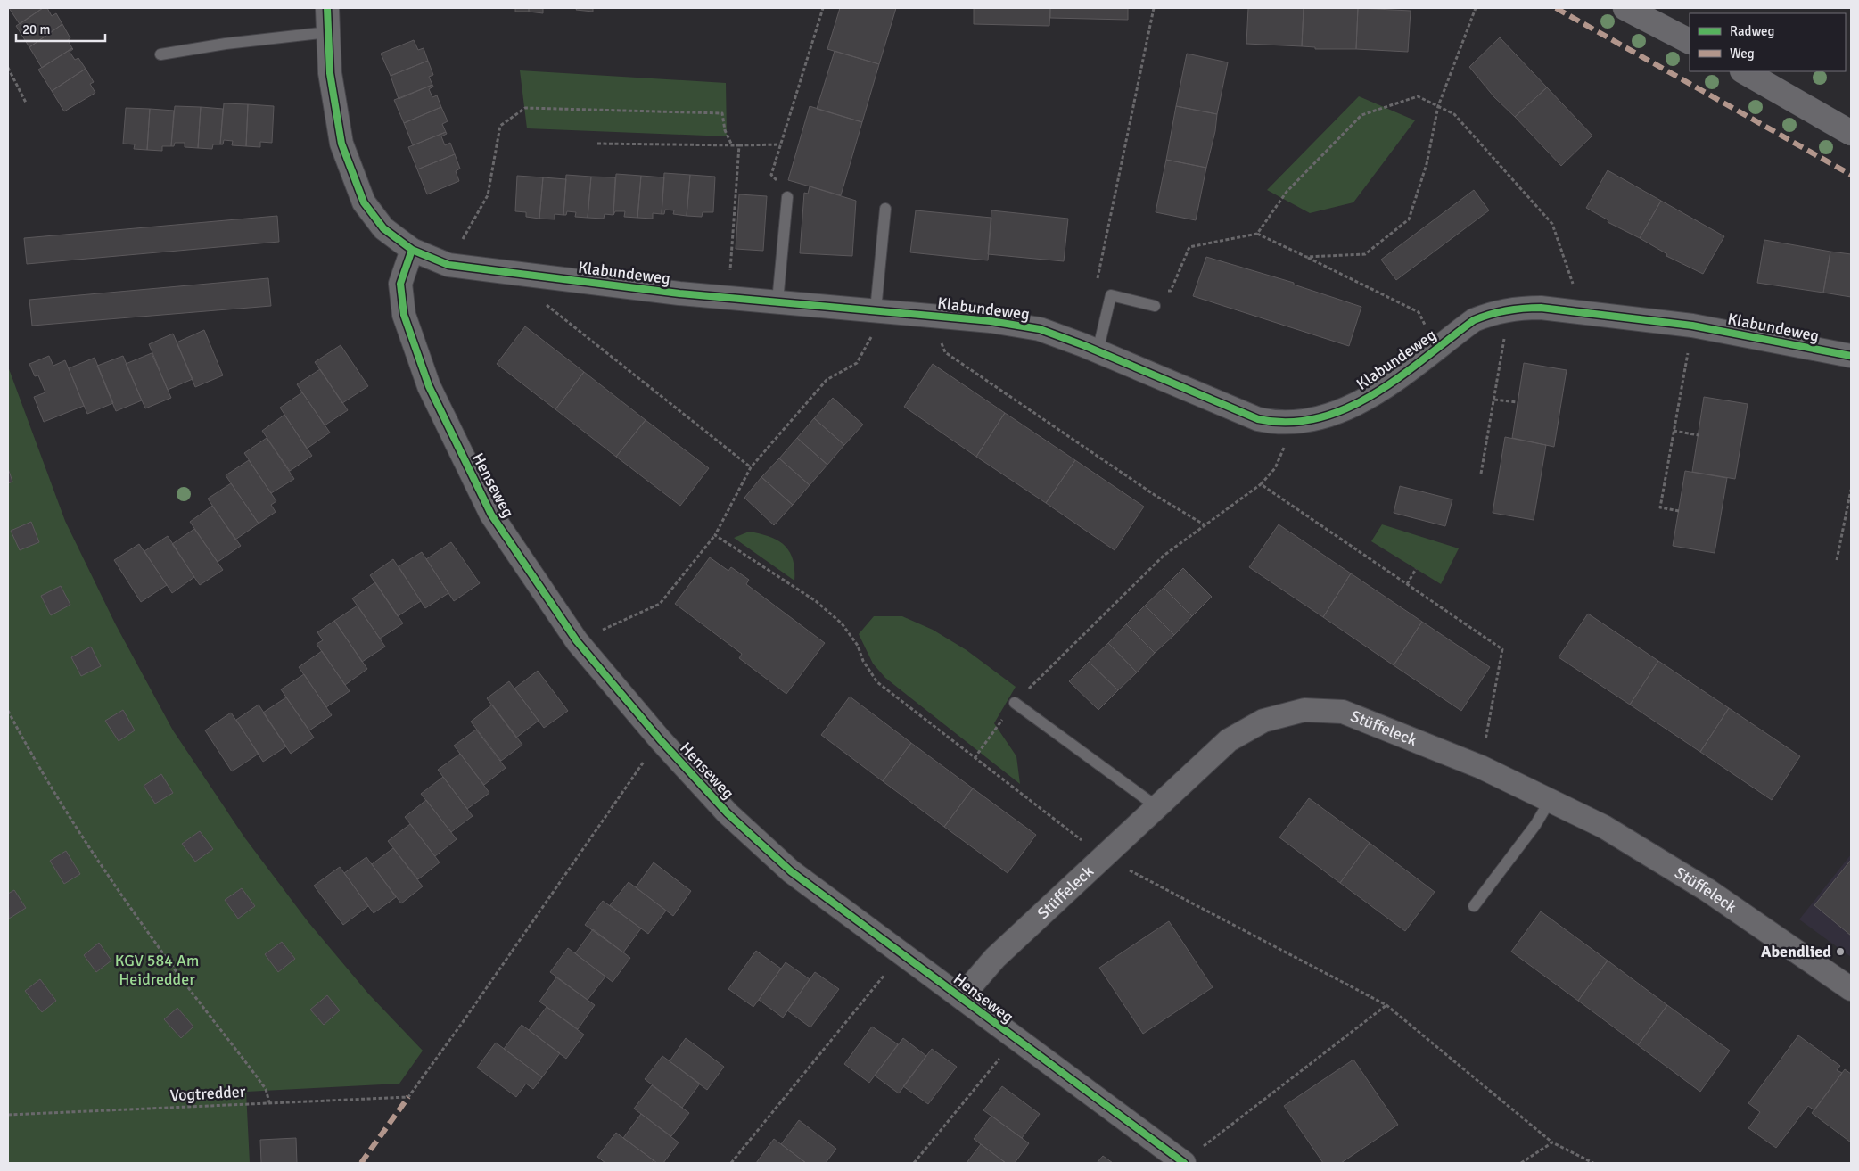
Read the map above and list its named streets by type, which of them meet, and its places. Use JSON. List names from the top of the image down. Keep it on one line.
{"streets":{"street":["Klabundeweg","Henseweg","Stüffeleck"],"path":["Vogtredder"]},"crossings":[["Klabundeweg","Henseweg"],["Henseweg","Stüffeleck"],["Henseweg","Vogtredder"]],"parks":["KGV 584 Am Heidredder"],"places":["Abendlied"],"legend":["Radweg","Weg"],"scale_bar":"20 m"}
